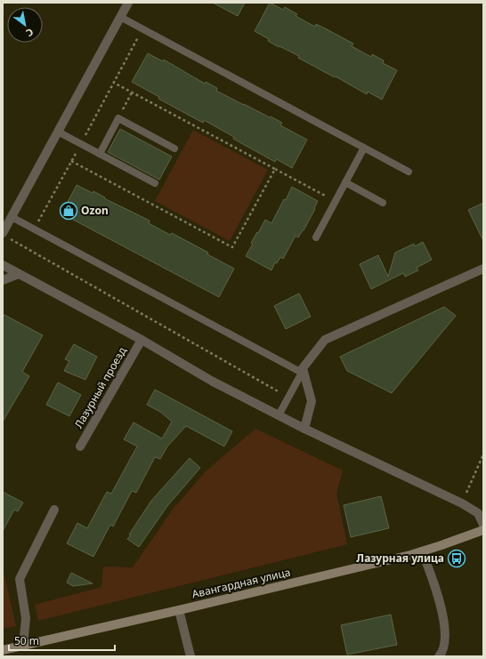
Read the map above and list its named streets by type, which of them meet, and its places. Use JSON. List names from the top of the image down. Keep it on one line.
{"streets":{"main road":["Авангардная улица"],"street":["Лазурный проезд"]},"places":{"shop":["Ozon"],"bus stop":["Лазурная улица"]},"scale_bar":"50 m","north":"bottom right"}
